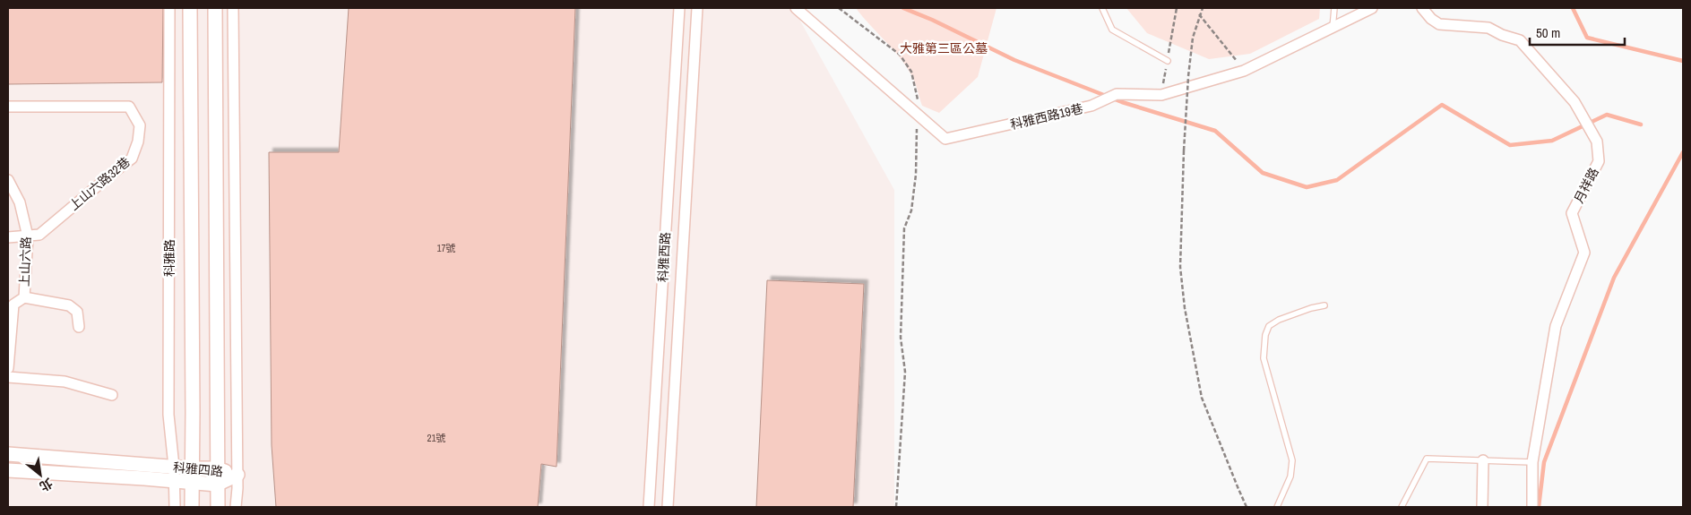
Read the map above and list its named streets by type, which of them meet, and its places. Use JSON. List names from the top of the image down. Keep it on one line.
{"streets":{"street":["科雅西路19巷","上山六路32巷","月祥路","科雅西路","科雅路","上山六路","科雅四路"]},"crossings":[["上山六路32巷","上山六路"],["科雅路","科雅四路"]],"parks":["大雅第三區公墓"],"house_numbers":["17號","21號"],"scale_bar":"50 m","north":"bottom right"}
